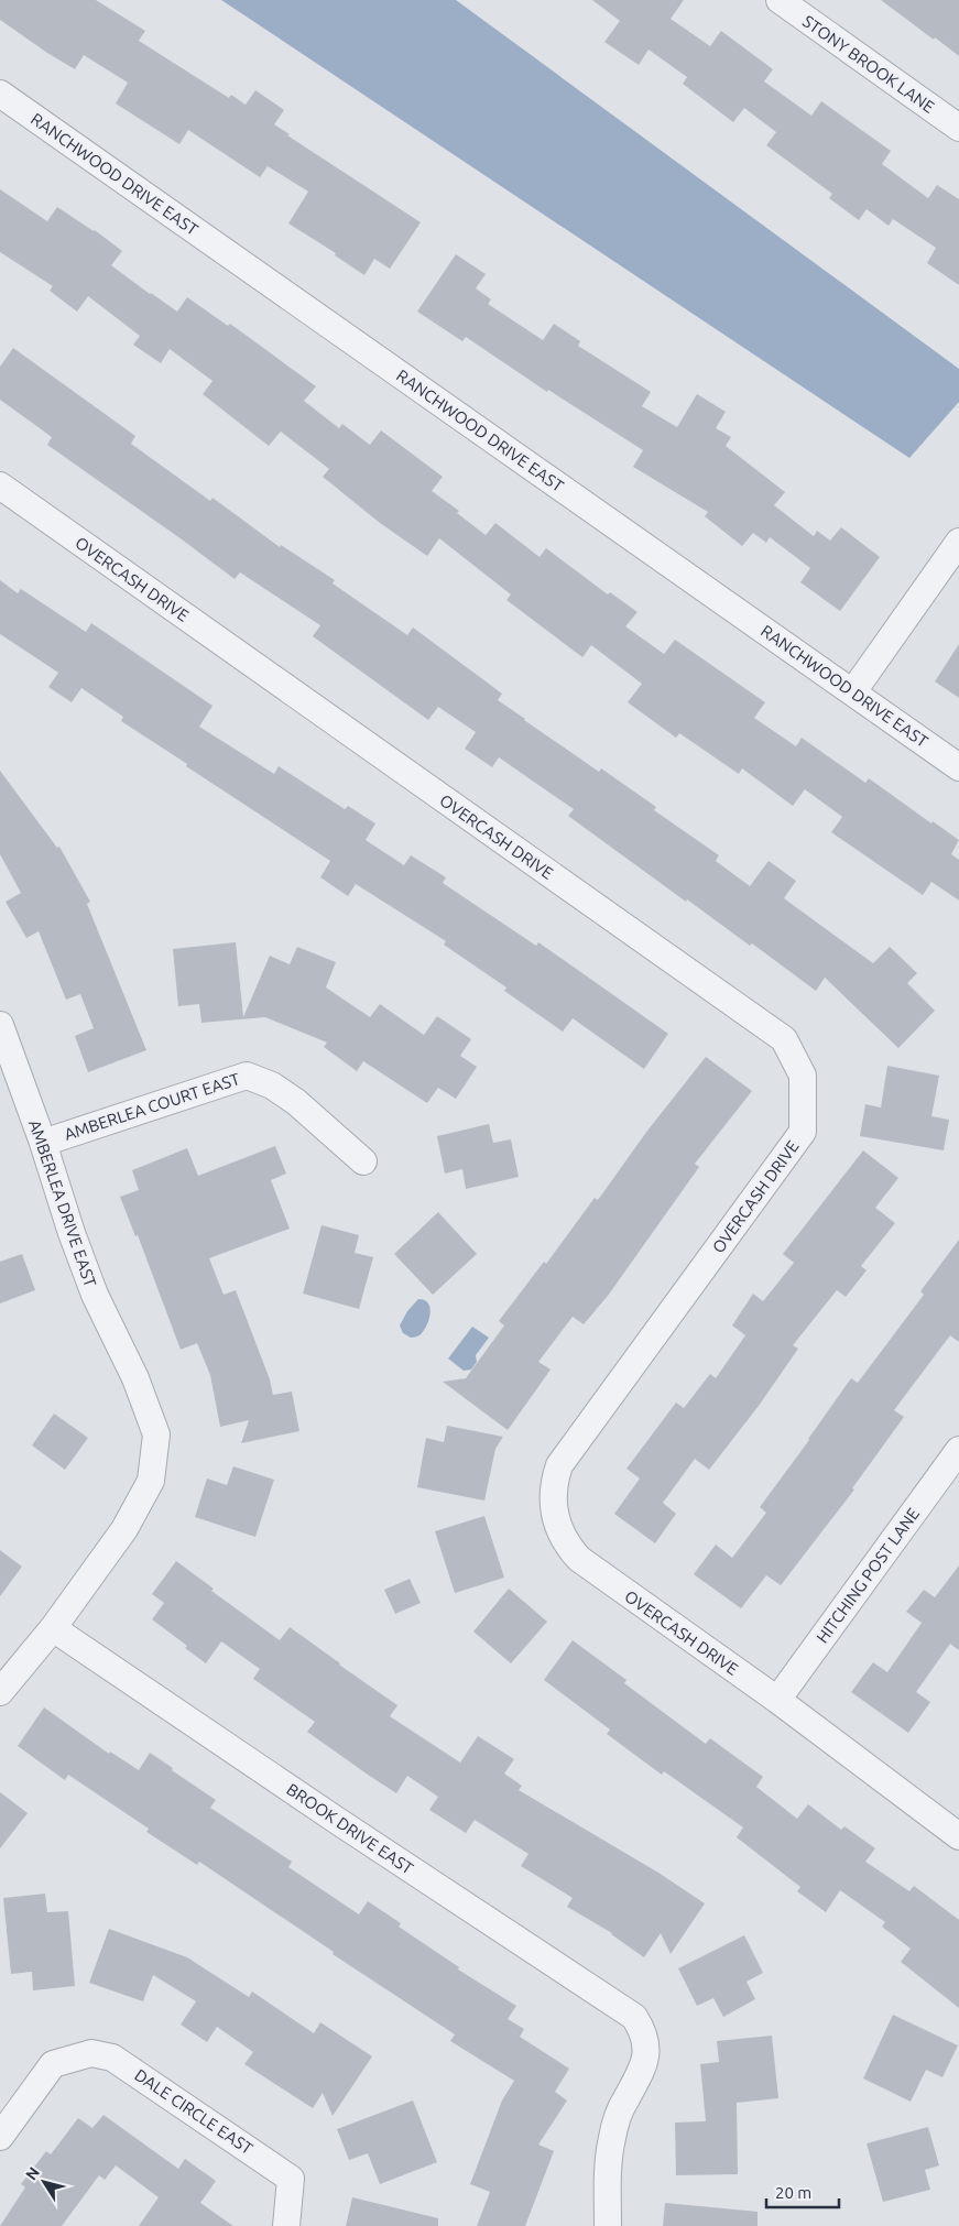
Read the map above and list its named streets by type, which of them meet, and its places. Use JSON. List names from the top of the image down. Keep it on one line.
{"streets":{"street":["STONY BROOK LANE","RANCHWOOD DRIVE EAST","OVERCASH DRIVE","AMBERLEA COURT EAST","AMBERLEA DRIVE EAST","HITCHING POST LANE","BROOK DRIVE EAST","DALE CIRCLE EAST"]},"crossings":[["OVERCASH DRIVE","HITCHING POST LANE"],["AMBERLEA COURT EAST","AMBERLEA DRIVE EAST"],["AMBERLEA DRIVE EAST","BROOK DRIVE EAST"]],"scale_bar":"20 m","north":"top left"}
